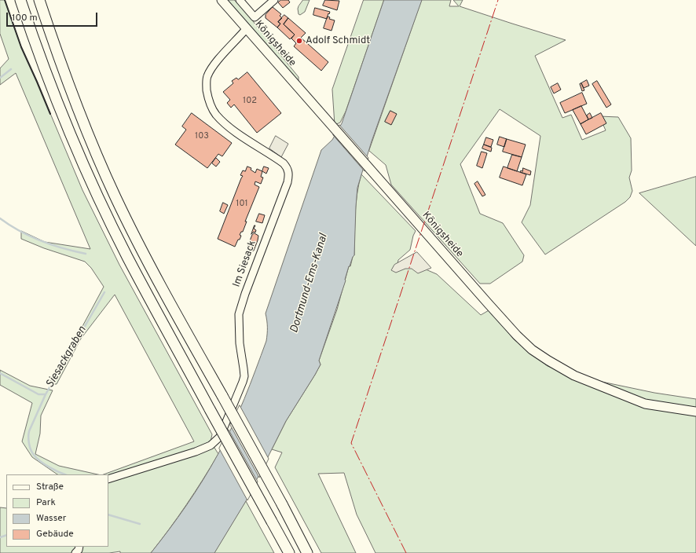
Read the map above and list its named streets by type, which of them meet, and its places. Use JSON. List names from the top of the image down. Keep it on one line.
{"streets":{"main road":["Königsheide"],"street":["Im Siesack"]},"crossings":[["Königsheide","Im Siesack"]],"water":["Dortmund-Ems-Kanal","Siesackgraben"],"places":["Adolf Schmidt"],"house_numbers":["102","103","101"],"legend":["Straße","Park","Wasser","Gebäude"],"scale_bar":"100 m"}
